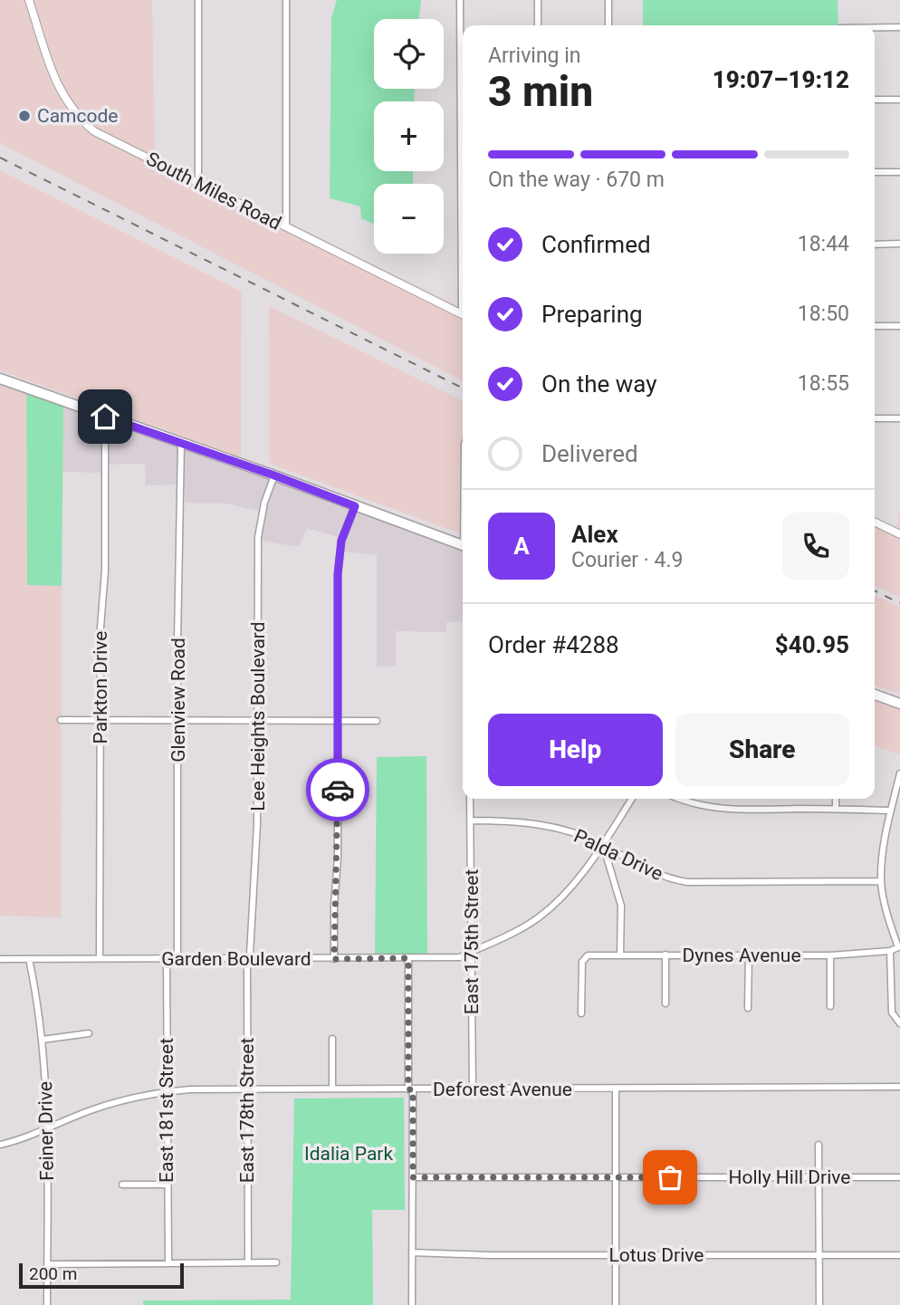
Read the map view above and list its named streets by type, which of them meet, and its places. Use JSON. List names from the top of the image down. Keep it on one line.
{"streets":{"street":["South Miles Road","Parkton Drive","Glenview Road","Lee Heights Boulevard","Palda Drive","East 175th Street","Dynes Avenue","Garden Boulevard","Deforest Avenue","East 181st Street","East 178th Street","Feiner Drive","Holly Hill Drive","Lotus Drive"]},"crossings":[["Parkton Drive","Garden Boulevard"],["Glenview Road","Garden Boulevard"],["Lee Heights Boulevard","Garden Boulevard"],["Lee Heights Boulevard","East 178th Street"],["Palda Drive","East 175th Street"],["Palda Drive","Dynes Avenue"],["Palda Drive","Garden Boulevard"],["East 175th Street","Garden Boulevard"],["East 175th Street","Deforest Avenue"],["Garden Boulevard","East 181st Street"],["Garden Boulevard","East 178th Street"],["Garden Boulevard","Feiner Drive"],["Deforest Avenue","East 181st Street"],["Deforest Avenue","East 178th Street"],["Deforest Avenue","Feiner Drive"]],"parks":["Idalia Park"],"places":["Camcode"],"scale_bar":"200 m","page":{"map_buttons":["+","−"],"heading":["3 min","Arriving in","19:07–19:12"],"panel":["Alex","Courier · 4.9","Order #4288","$40.95"],"bar":"On the way · 670 m","list":[["Confirmed","18:44"],["Preparing","18:50"],["On the way","18:55"],"Delivered"],"round":"A","buttons":["Help","Share"],"scale":"200 m"}}
